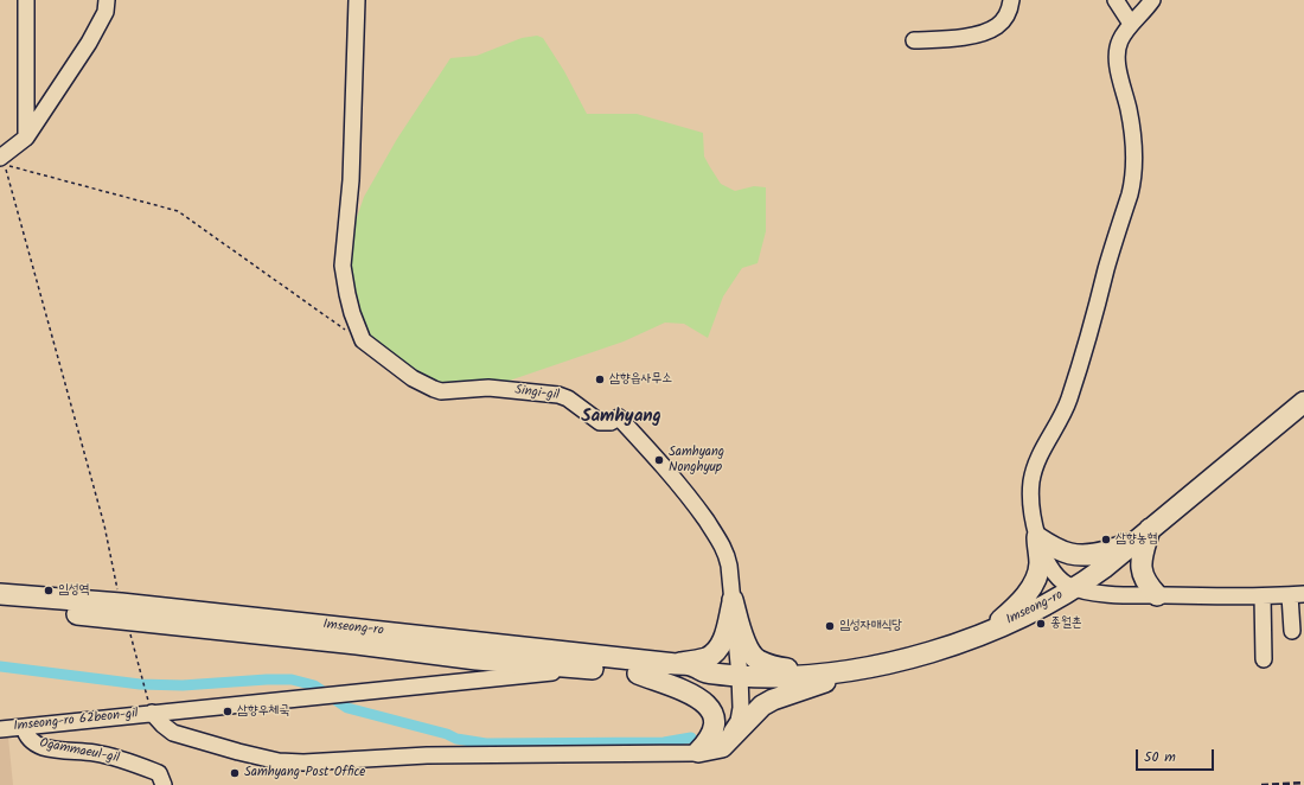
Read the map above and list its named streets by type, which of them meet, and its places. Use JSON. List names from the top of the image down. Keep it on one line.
{"streets":{"main road":["Imseong-ro"],"street":["Singi-gil","Imseong-ro 62beon-gil","Ogammaeul-gil"]},"crossings":[["Singi-gil","Imseong-ro"],["Imseong-ro","Imseong-ro 62beon-gil"],["Imseong-ro 62beon-gil","Ogammaeul-gil"]],"districts":["Samhyang"],"places":["삼향읍사무소","Samhyang Nonghyup","삼향농협","임성역","종월촌","임성자매식당","삼향우체국","Samhyang Post Office"],"scale_bar":"50 m"}
